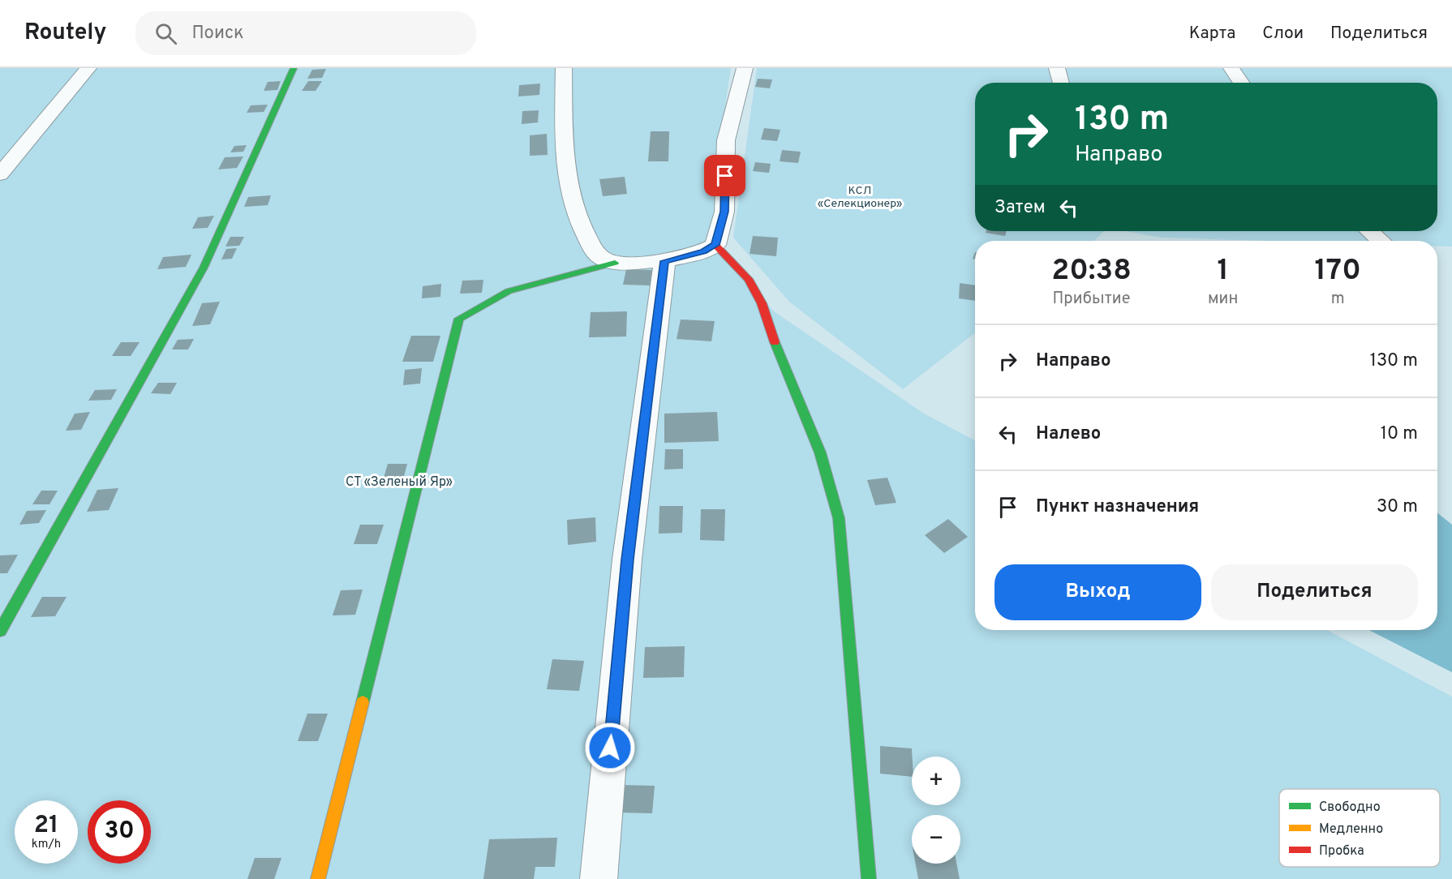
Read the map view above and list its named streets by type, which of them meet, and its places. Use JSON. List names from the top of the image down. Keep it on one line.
{"parks":["КСЛ «Селекционер»","СТ «Зеленый Яр»"],"legend":["Свободно","Медленно","Пробка"],"page":{"header":"Routely","search":"Поиск","nav":["Карта","Слои","Поделиться"],"turn":["130 m","Направо"],"then":"Затем","eta":["20:38","Прибытие","1","мин","170","m"],"list":[{"name":"Направо","value":"130 m"},{"name":"Налево","value":"10 m"},{"name":"Пункт назначения","value":"30 m"}],"buttons":["Выход","Поделиться"],"map_buttons":["+","−"],"speed":"21 km/h","limit":"30"}}
